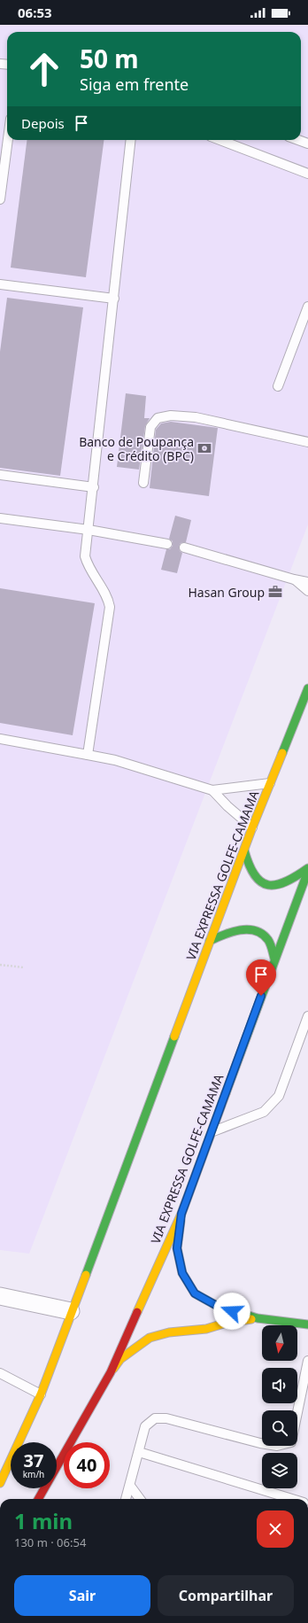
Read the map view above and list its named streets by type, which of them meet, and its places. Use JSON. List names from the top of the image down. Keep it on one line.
{"streets":{"main road":["VIA EXPRESSA GOLFE-CAMAMA"]},"places":{"bank":["Banco de Poupança e Crédito (BPC)"],"office":["Hasan Group"]},"north":"bottom","page":{"status":"06:53","turn":["50 m","Siga em frente"],"then":"Depois","speed":"37 km/h","limit":"40","heading":["1 min","130 m · 06:54"],"buttons":["Sair","Compartilhar"]}}
